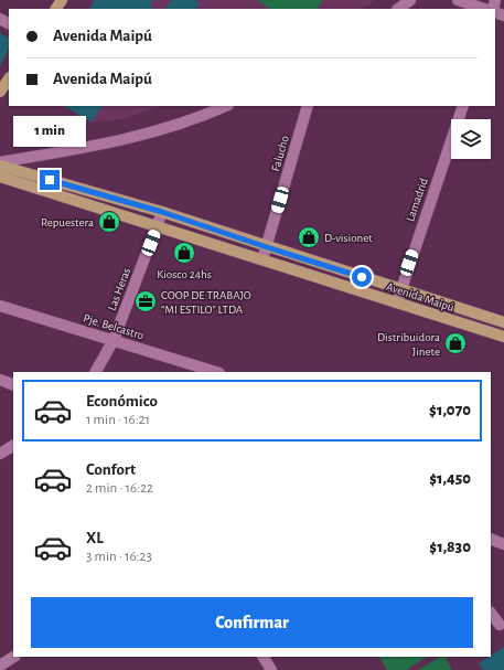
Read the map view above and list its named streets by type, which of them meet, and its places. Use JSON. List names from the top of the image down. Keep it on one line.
{"streets":{"main road":["Avenida Maipú"],"street":["Falucho","Lamadrid","Las Heras","Pje. Belcastro"]},"crossings":[["Falucho","Avenida Maipú"],["Lamadrid","Avenida Maipú"],["Las Heras","Avenida Maipú"],["Las Heras","Pje. Belcastro"]],"places":{"shop":["Repuestera","D-visionet","Kiosco 24hs","Distribuidora Jinete"],"office":["COOP DE TRABAJO “MI ESTILO” LTDA"]},"page":{"banner":["Avenida Maipú","Avenida Maipú"],"bubble":"1 min","list":[{"name":"Económico","note":"1 min · 16:21","value":"$1,070"},{"name":"Confort","note":"2 min · 16:22","value":"$1,450"},{"name":"XL","note":"3 min · 16:23","value":"$1,830"}],"buttons":"Confirmar"}}
